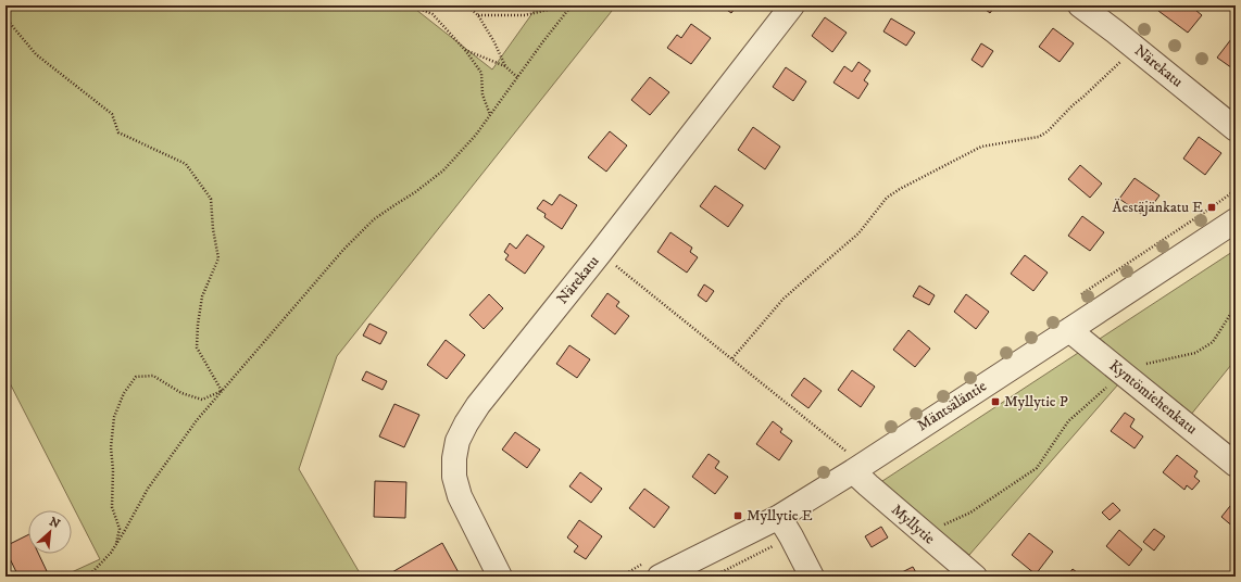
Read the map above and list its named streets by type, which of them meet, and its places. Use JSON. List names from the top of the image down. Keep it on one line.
{"streets":{"street":["Närekatu","Kyntömiehenkatu","Mäntsäläntie","Myllytie"]},"crossings":[["Kyntömiehenkatu","Mäntsäläntie"],["Mäntsäläntie","Myllytie"]],"places":{"transit":["Äestäjänkatu E","Myllytie P","Myllytie E"]},"north":"top right"}
